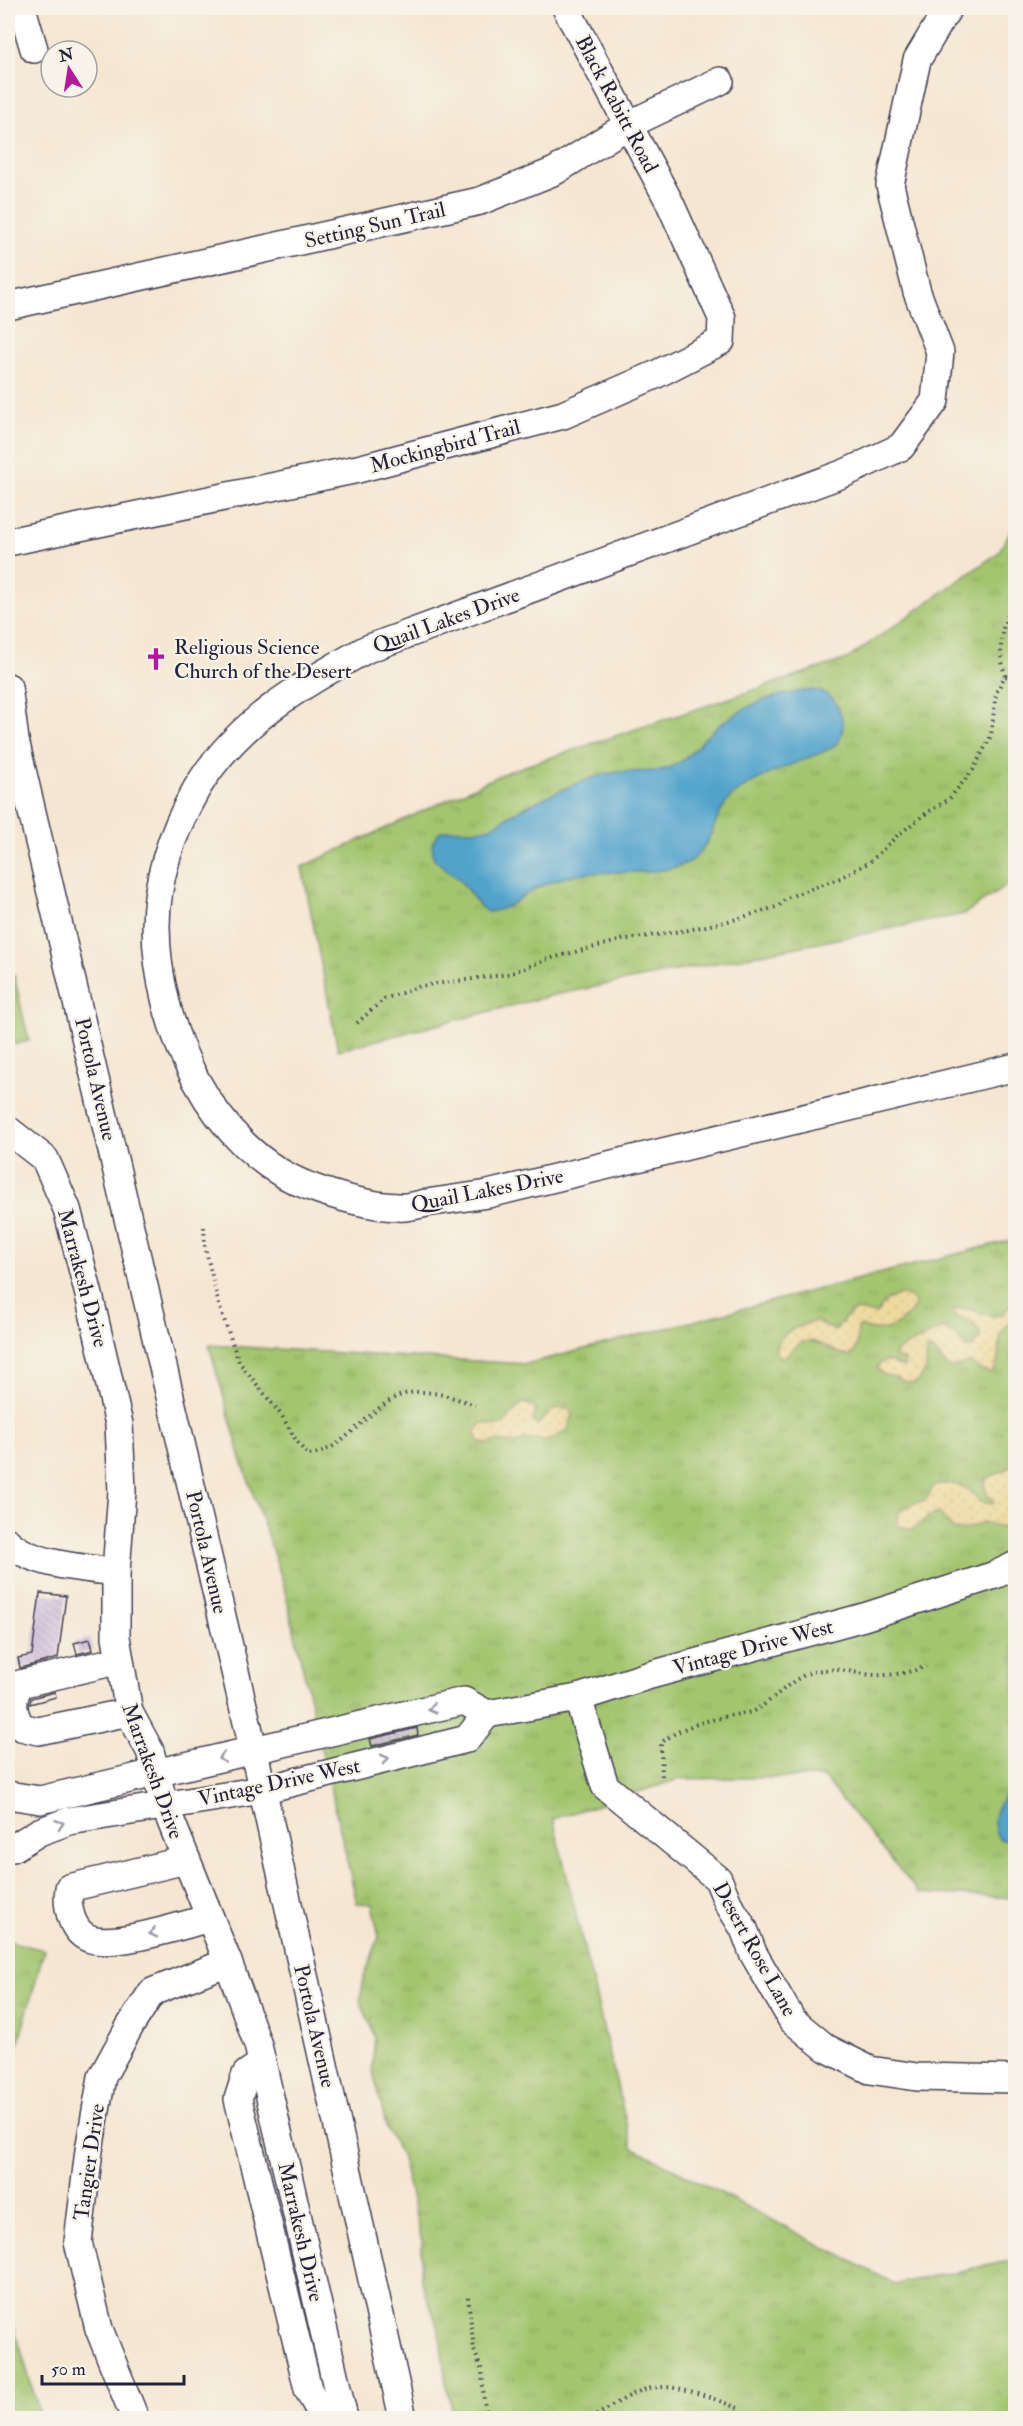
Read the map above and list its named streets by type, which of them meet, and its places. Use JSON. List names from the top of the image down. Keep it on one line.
{"streets":{"street":["Black Rabitt Road","Setting Sun Trail","Mockingbird Trail","Quail Lakes Drive","Portola Avenue","Marrakesh Drive","Vintage Drive West","Desert Rose Lane","Tangier Drive"]},"crossings":[["Black Rabitt Road","Setting Sun Trail"],["Black Rabitt Road","Mockingbird Trail"],["Portola Avenue","Vintage Drive West"],["Marrakesh Drive","Vintage Drive West"],["Marrakesh Drive","Tangier Drive"],["Vintage Drive West","Desert Rose Lane"]],"places":{"church":["Religious Science Church of the Desert"]},"scale_bar":"50 m","north":"top"}
